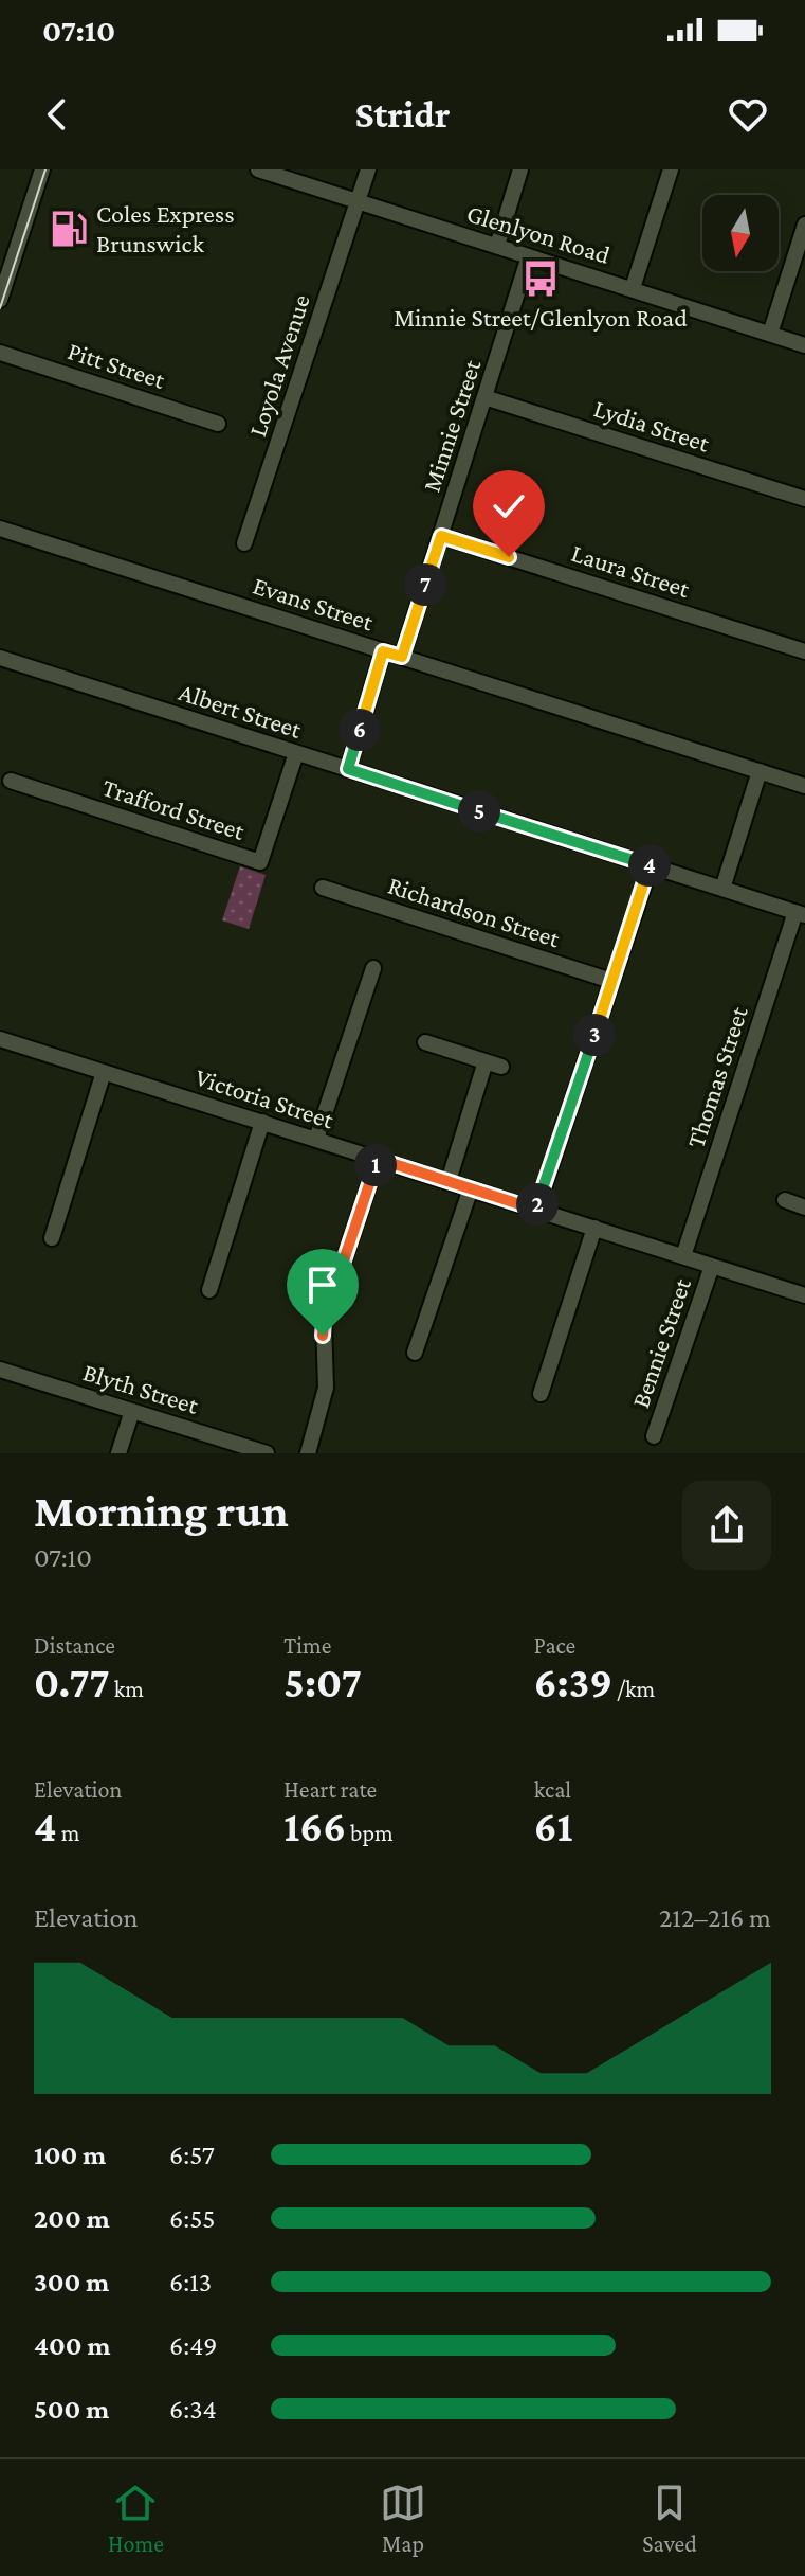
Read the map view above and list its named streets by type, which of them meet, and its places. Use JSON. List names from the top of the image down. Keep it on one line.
{"streets":{"street":["Glenlyon Road","Pitt Street","Loyola Avenue","Minnie Street","Lydia Street","Laura Street","Evans Street","Albert Street","Trafford Street","Richardson Street","Thomas Street","Victoria Street","Bennie Street","Blyth Street"]},"crossings":[["Glenlyon Road","Loyola Avenue"],["Glenlyon Road","Minnie Street"],["Minnie Street","Lydia Street"],["Minnie Street","Laura Street"],["Minnie Street","Evans Street"],["Albert Street","Trafford Street"],["Albert Street","Thomas Street"],["Thomas Street","Victoria Street"],["Victoria Street","Bennie Street"]],"places":{"fuel station":["Coles Express Brunswick"],"bus stop":["Minnie Street/Glenlyon Road"]},"north":"bottom","page":{"status":"07:10","header":"Stridr","pins":["7","6","5","4","3","1","2"],"heading":["Morning run","07:10"],"stats":[["Distance","0.77 km"],["Time","5:07"],["Pace","6:39 /km"],["Elevation","4 m"],["Heart rate","166 bpm"],["kcal","61"]],"chart":["Elevation","212–216 m"],"list":[{"name":"100 m","note":"6:57"},{"name":"200 m","note":"6:55"},{"name":"300 m","note":"6:13"},{"name":"400 m","note":"6:49"},{"name":"500 m","note":"6:34"}],"tabs":["Home","Map","Saved"]}}
